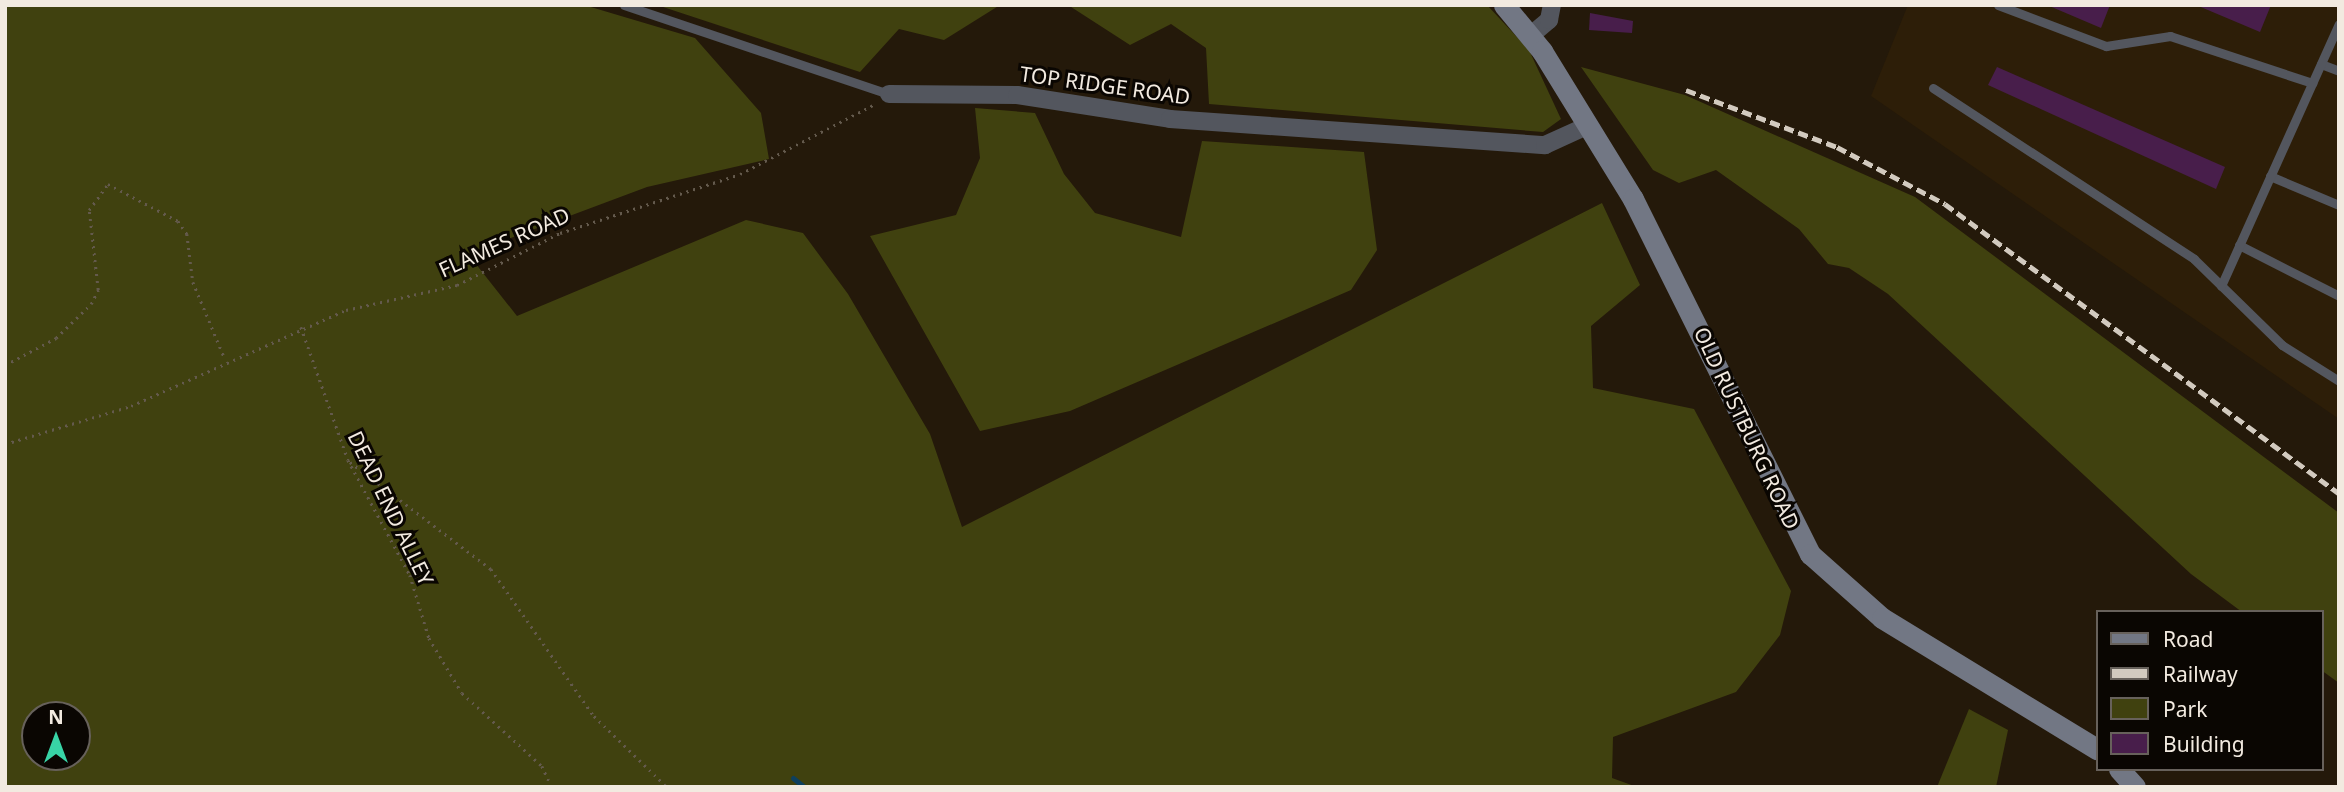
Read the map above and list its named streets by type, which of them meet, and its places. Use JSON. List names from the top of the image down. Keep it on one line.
{"streets":{"street":["TOP RIDGE ROAD","OLD RUSTBURG ROAD"],"path":["FLAMES ROAD","DEAD END ALLEY"]},"crossings":[["TOP RIDGE ROAD","FLAMES ROAD"],["TOP RIDGE ROAD","OLD RUSTBURG ROAD"],["FLAMES ROAD","DEAD END ALLEY"]],"legend":["Road","Railway","Park","Building"],"north":"top"}
